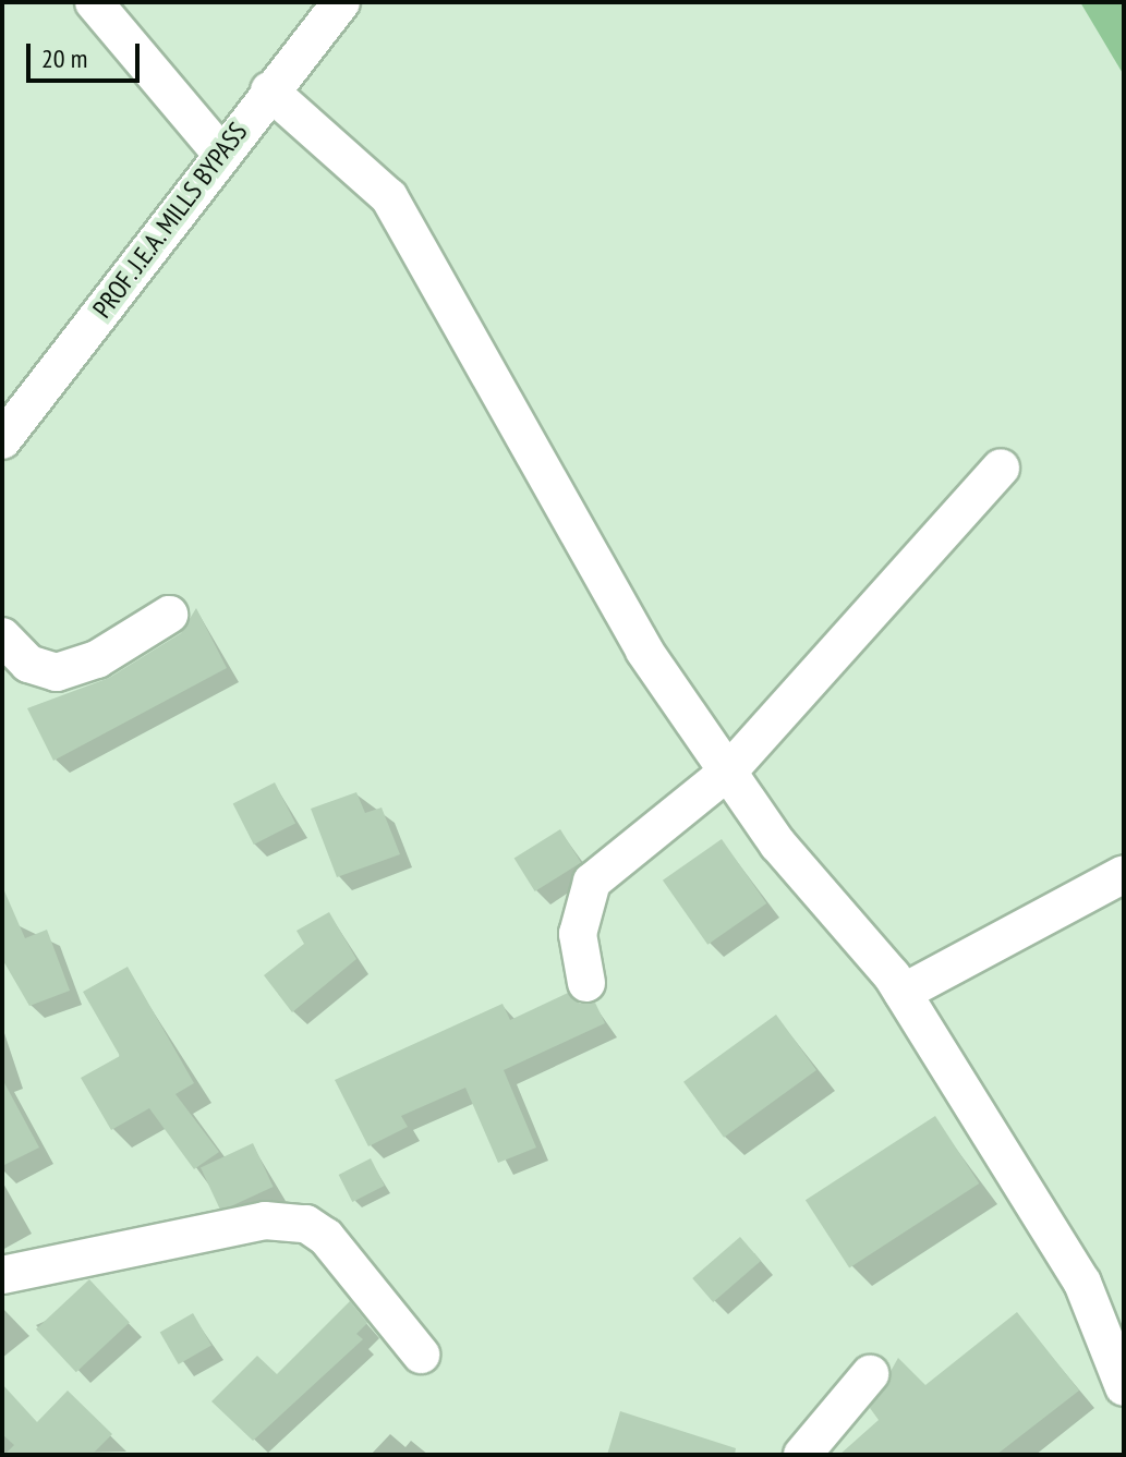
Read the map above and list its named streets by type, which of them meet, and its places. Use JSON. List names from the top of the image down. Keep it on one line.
{"streets":{"street":["PROF. J.E.A. MILLS BYPASS"]},"scale_bar":"20 m"}
